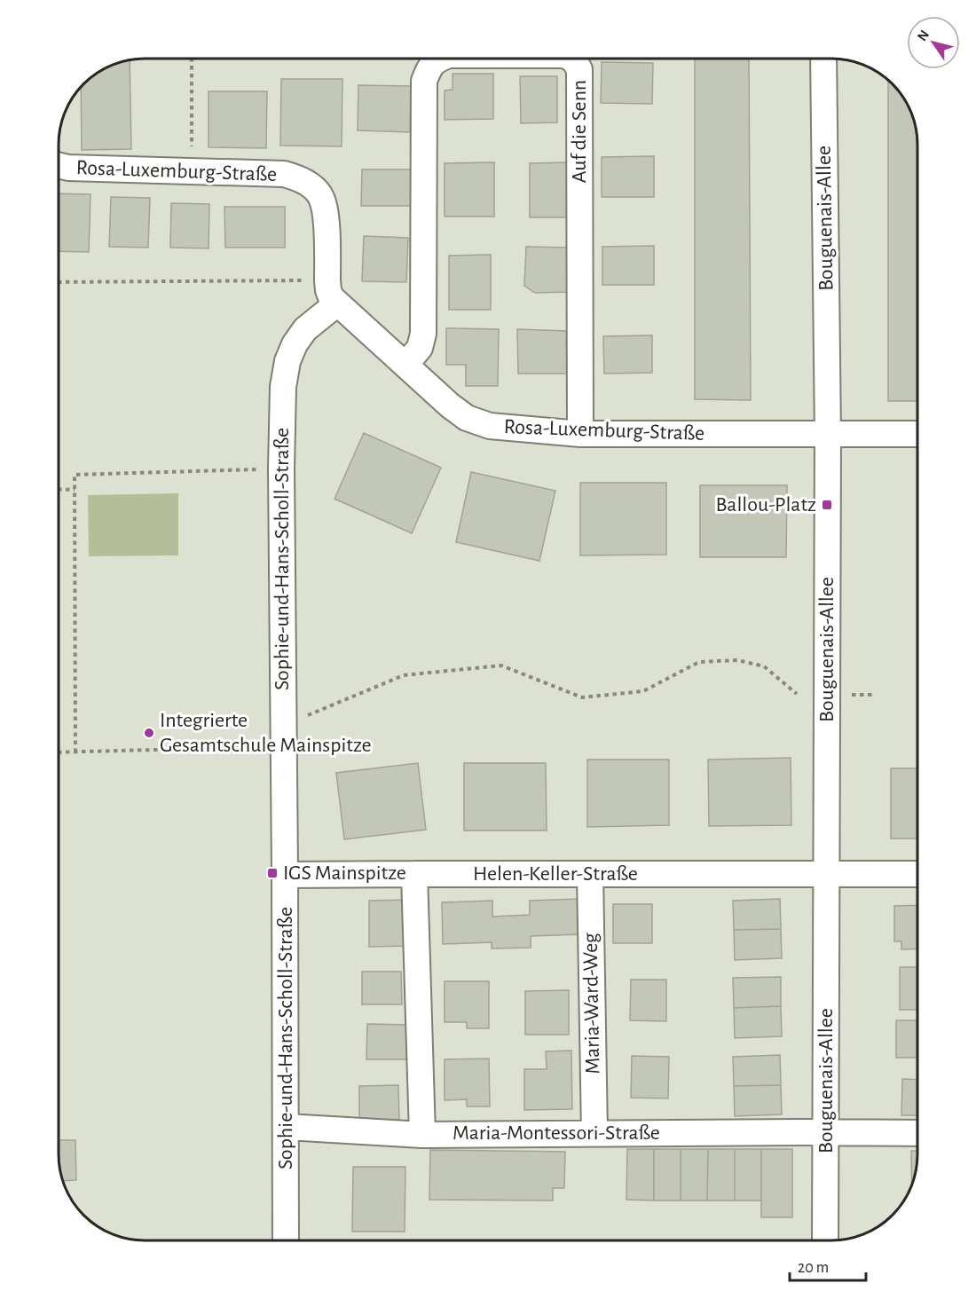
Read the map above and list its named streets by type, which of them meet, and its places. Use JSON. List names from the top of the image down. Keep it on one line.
{"streets":{"street":["Auf die Senn","Rosa-Luxemburg-Straße","Bouguenais-Allee","Sophie-und-Hans-Scholl-Straße","Helen-Keller-Straße","Maria-Ward-Weg","Maria-Montessori-Straße"]},"crossings":[["Auf die Senn","Rosa-Luxemburg-Straße"],["Rosa-Luxemburg-Straße","Bouguenais-Allee"],["Rosa-Luxemburg-Straße","Sophie-und-Hans-Scholl-Straße"],["Bouguenais-Allee","Helen-Keller-Straße"],["Bouguenais-Allee","Maria-Montessori-Straße"],["Sophie-und-Hans-Scholl-Straße","Helen-Keller-Straße"],["Sophie-und-Hans-Scholl-Straße","Maria-Montessori-Straße"],["Helen-Keller-Straße","Maria-Ward-Weg"],["Maria-Ward-Weg","Maria-Montessori-Straße"]],"places":{"transit":["Ballou-Platz","IGS Mainspitze"],"other":["Integrierte Gesamtschule Mainspitze"]},"scale_bar":"20 m","north":"top left"}
